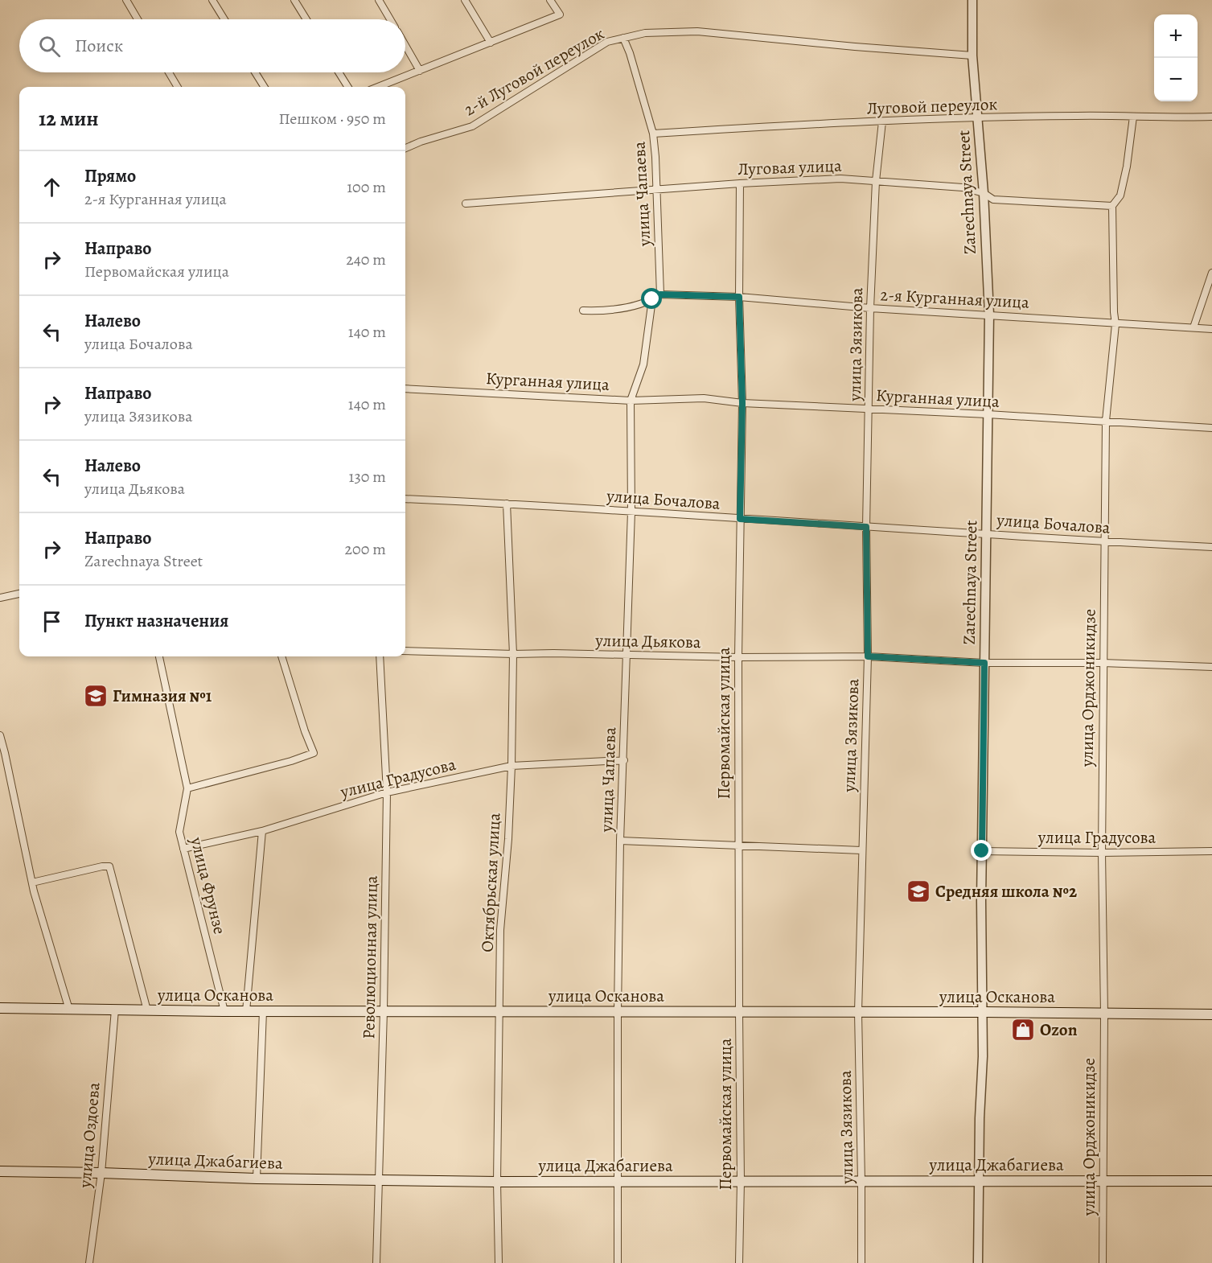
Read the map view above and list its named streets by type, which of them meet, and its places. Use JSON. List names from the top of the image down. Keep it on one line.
{"streets":{"main road":["улица Осканова","улица Джабагиева"],"street":["2-й Луговой переулок","Луговой переулок","Луговая улица","Zarechnaya Street","улица Чапаева","2-я Курганная улица","улица Зязикова","Курганная улица","улица Бочалова","улица Дьякова","улица Орджоникидзе","Первомайская улица","улица Градусова","Октябрьская улица","улица Фрунзе","Революционная улица","улица Оздоева"]},"crossings":[["2-й Луговой переулок","Zarechnaya Street"],["2-й Луговой переулок","улица Чапаева"],["Луговой переулок","Zarechnaya Street"],["Луговой переулок","улица Чапаева"],["Луговой переулок","улица Зязикова"],["Луговой переулок","улица Орджоникидзе"],["Луговая улица","Zarechnaya Street"],["Луговая улица","улица Чапаева"],["Луговая улица","улица Зязикова"],["Луговая улица","улица Орджоникидзе"],["Луговая улица","Первомайская улица"],["Zarechnaya Street","2-я Курганная улица"],["Zarechnaya Street","Курганная улица"],["Zarechnaya Street","улица Бочалова"],["Zarechnaya Street","улица Дьякова"],["Zarechnaya Street","улица Градусова"],["Zarechnaya Street","улица Осканова"],["Zarechnaya Street","улица Джабагиева"],["улица Чапаева","2-я Курганная улица"],["улица Чапаева","Курганная улица"],["улица Чапаева","улица Бочалова"],["улица Чапаева","улица Дьякова"],["улица Чапаева","улица Градусова"],["улица Чапаева","улица Осканова"],["улица Чапаева","улица Джабагиева"],["2-я Курганная улица","улица Зязикова"],["2-я Курганная улица","улица Орджоникидзе"],["2-я Курганная улица","Первомайская улица"],["улица Зязикова","Курганная улица"],["улица Зязикова","улица Бочалова"],["улица Зязикова","улица Дьякова"],["улица Зязикова","улица Осканова"],["улица Зязикова","улица Джабагиева"],["Курганная улица","улица Орджоникидзе"],["Курганная улица","Первомайская улица"],["улица Бочалова","улица Орджоникидзе"],["улица Бочалова","Первомайская улица"],["улица Бочалова","Октябрьская улица"],["улица Дьякова","улица Орджоникидзе"],["улица Дьякова","Первомайская улица"],["улица Дьякова","Октябрьская улица"],["улица Орджоникидзе","улица Градусова"],["улица Орджоникидзе","улица Осканова"],["улица Орджоникидзе","улица Джабагиева"],["Первомайская улица","улица Осканова"],["Первомайская улица","улица Джабагиева"],["улица Градусова","Октябрьская улица"],["улица Градусова","улица Фрунзе"],["улица Градусова","Революционная улица"],["Октябрьская улица","улица Осканова"],["Октябрьская улица","улица Джабагиева"],["улица Фрунзе","улица Осканова"],["Революционная улица","улица Осканова"],["Революционная улица","улица Джабагиева"],["улица Осканова","улица Оздоева"],["улица Оздоева","улица Джабагиева"]],"places":{"school or university":["Гимназия №1","Средняя школа №2"],"shop":["Ozon"]},"page":{"map_buttons":["+","−"],"search":"Поиск","heading":["12 мин","Пешком · 950 m"],"list":[["Прямо","2-я Курганная улица","100 m"],["Направо","Первомайская улица","240 m"],["Налево","улица Бочалова","140 m"],["Направо","улица Зязикова","140 m"],["Налево","улица Дьякова","130 m"],["Направо","Zarechnaya Street","200 m"],"Пункт назначения"]}}
